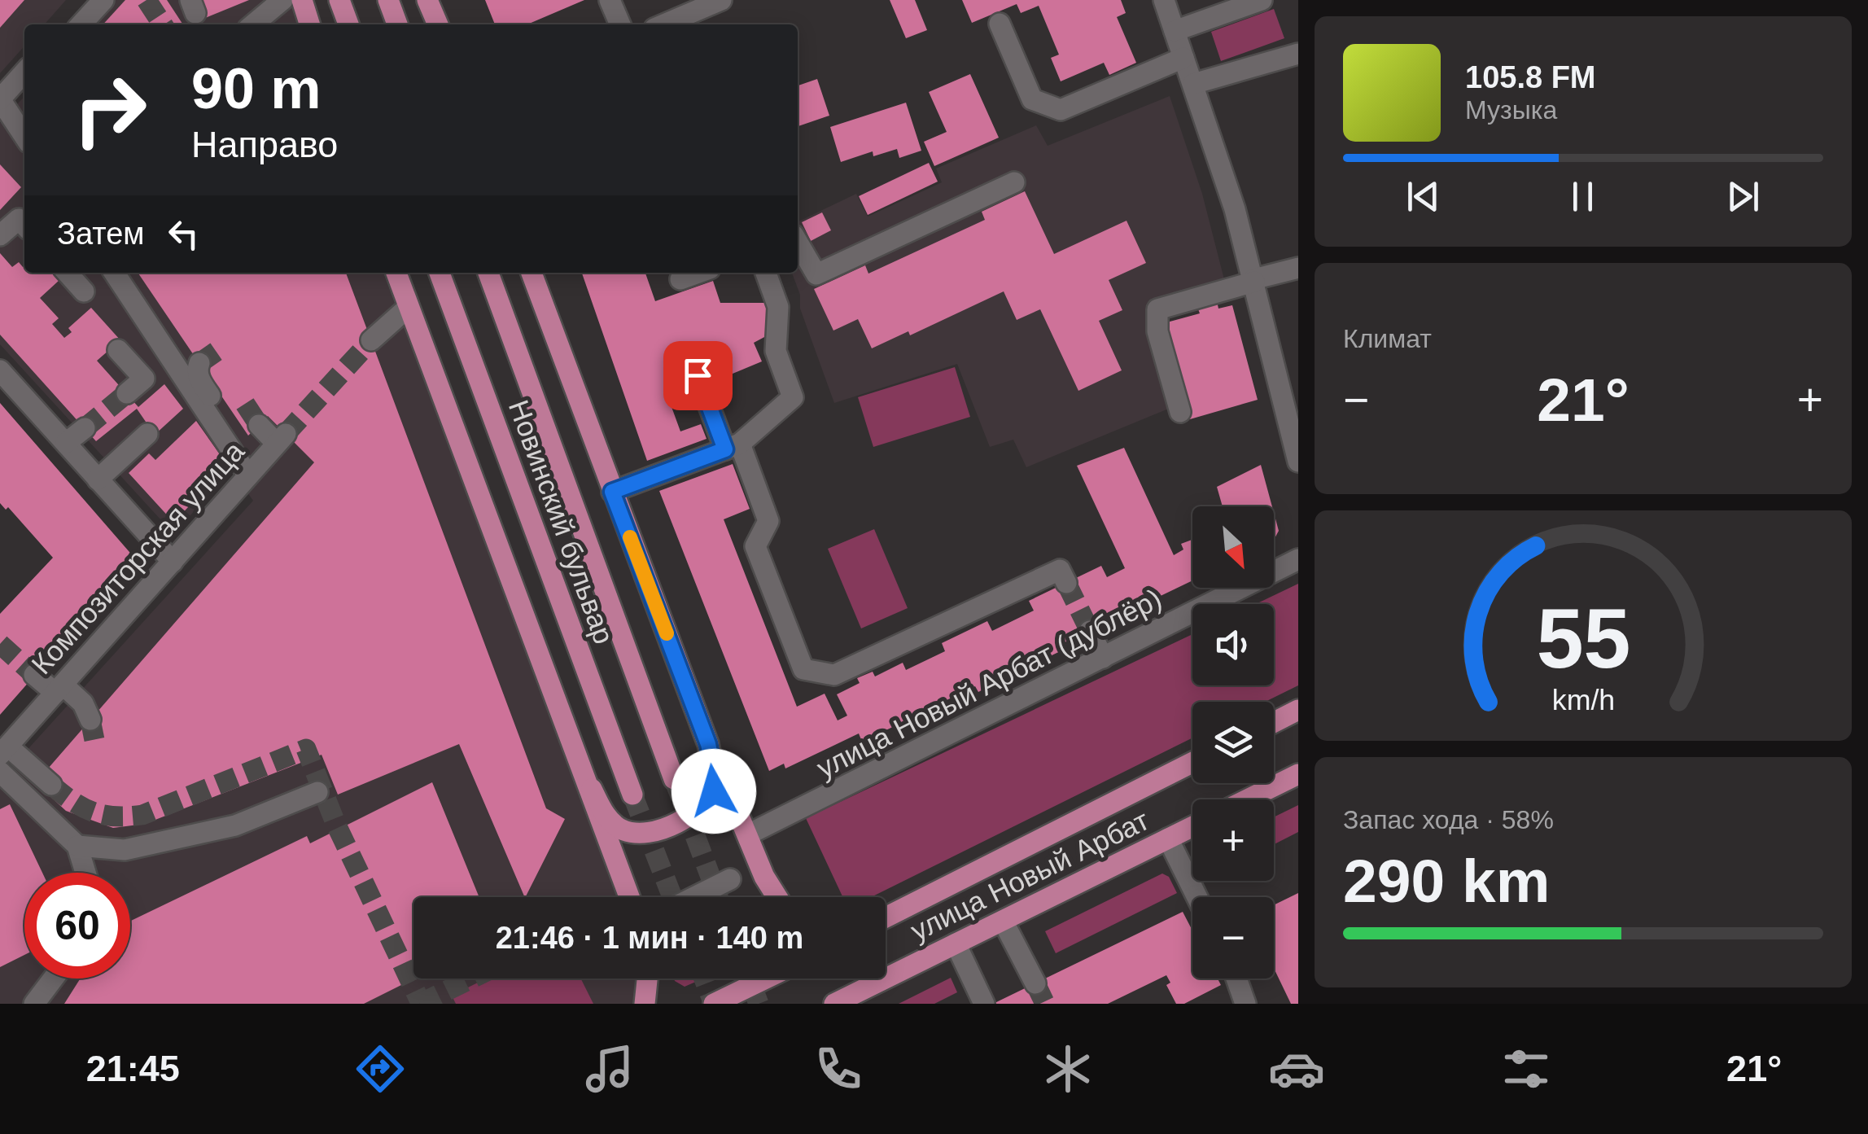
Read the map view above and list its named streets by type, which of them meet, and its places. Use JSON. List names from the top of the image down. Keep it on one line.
{"streets":{"main road":["Новинский бульвар","улица Новый Арбат"],"street":["Композиторская улица","улица Новый Арбат (дублёр)"]},"north":"bottom right","page":{"turn":["90 m","Направо"],"song":["105.8 FM","Музыка"],"then":"Затем","tile":["Климат",["Запас хода · 58%","290 km"]],"heat":["−","21°","+"],"map_buttons":["+","−"],"limit":"60","trip":"21:46 · 1 мин · 140 m","tabs":["21:45","21°"],"gauge":["55","km/h"]}}
